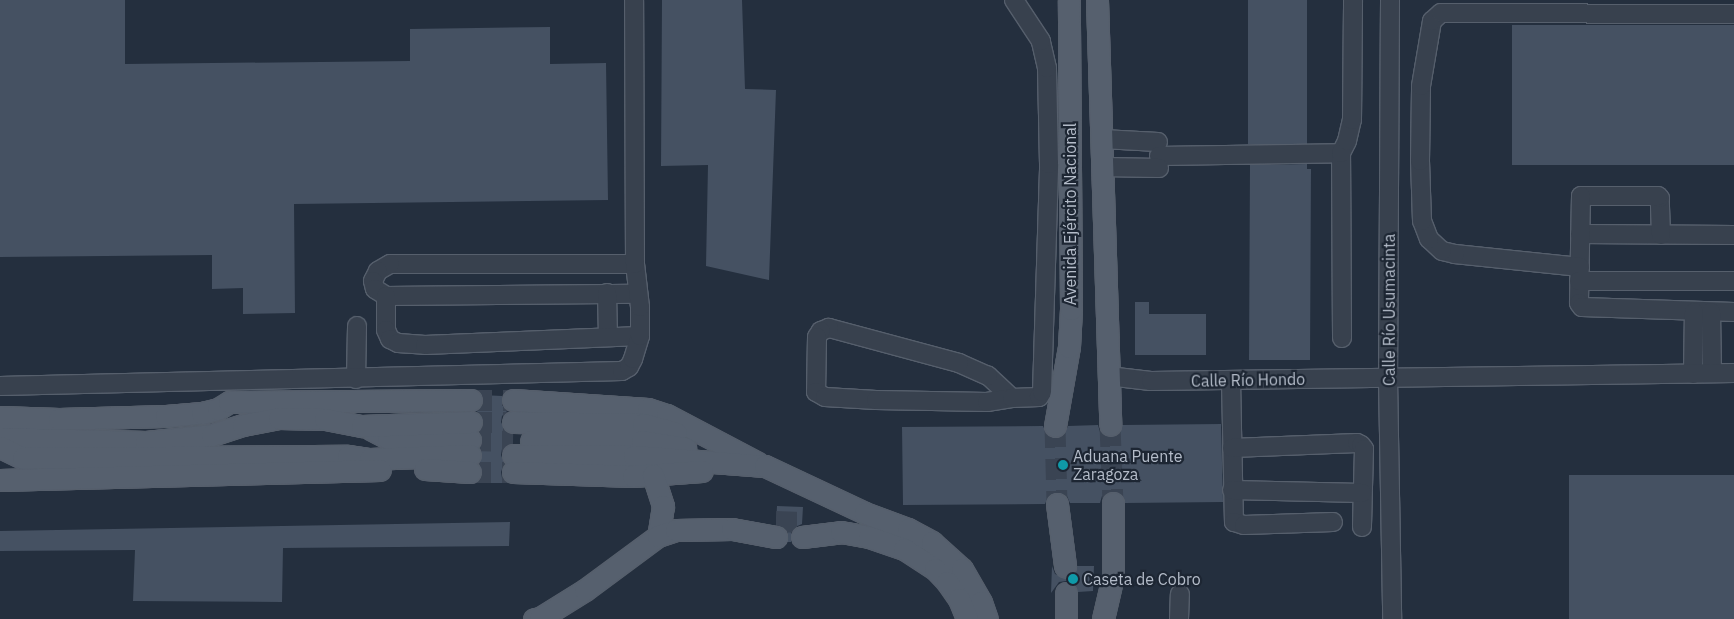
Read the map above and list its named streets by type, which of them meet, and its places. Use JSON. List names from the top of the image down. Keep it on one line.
{"streets":{"main road":["Avenida Ejército Nacional"],"street":["Calle Río Usumacinta","Calle Río Hondo"]},"crossings":[["Avenida Ejército Nacional","Calle Río Hondo"],["Calle Río Usumacinta","Calle Río Hondo"]],"places":["Aduana Puente Zaragoza","Caseta de Cobro"]}
